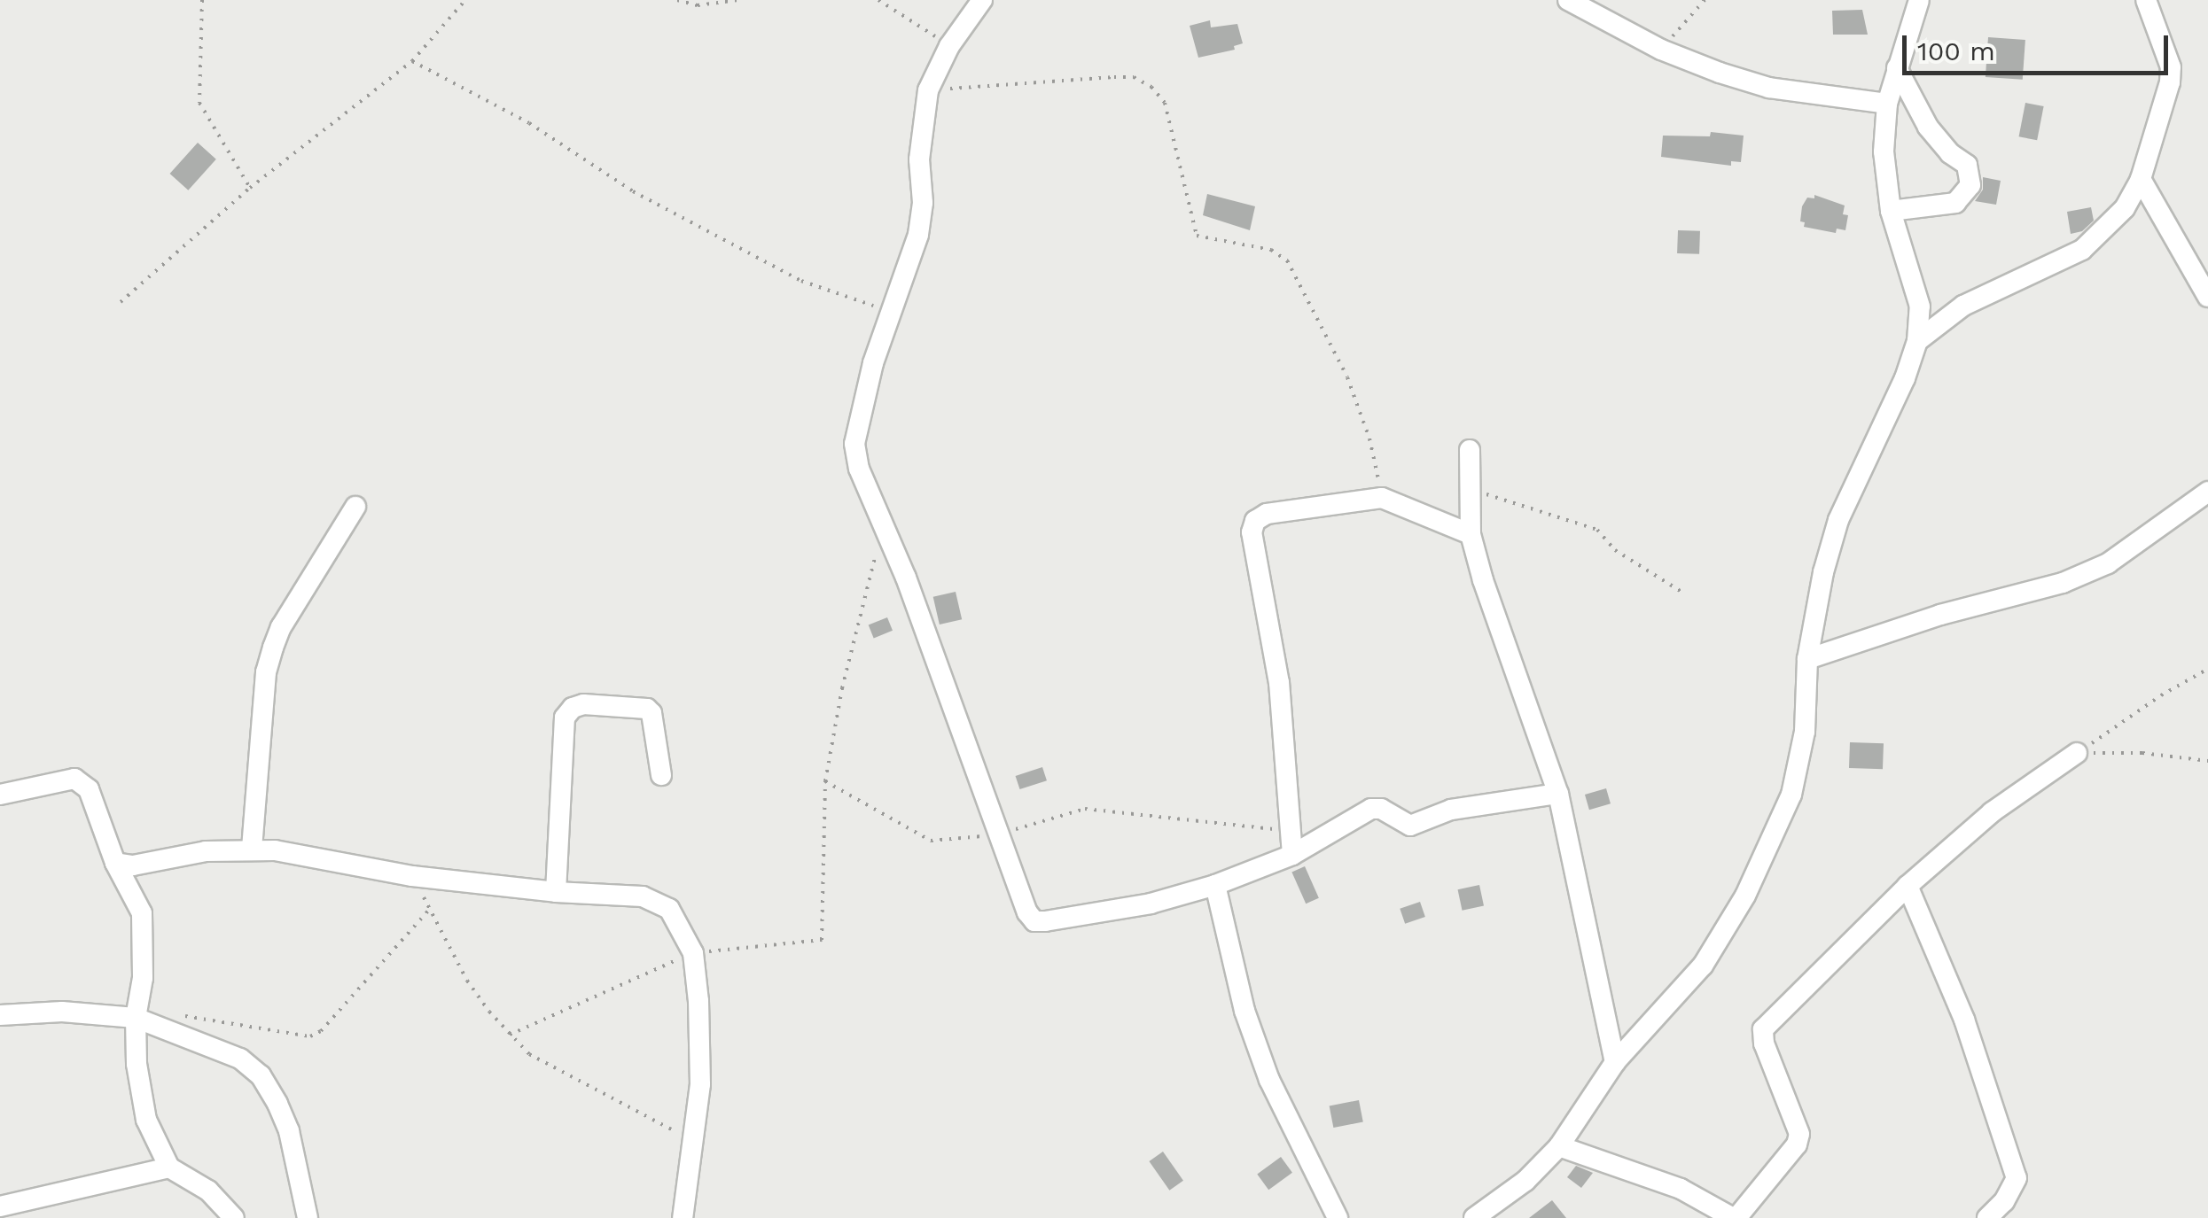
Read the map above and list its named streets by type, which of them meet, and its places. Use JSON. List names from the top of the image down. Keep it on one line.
{"scale_bar":"100 m"}
